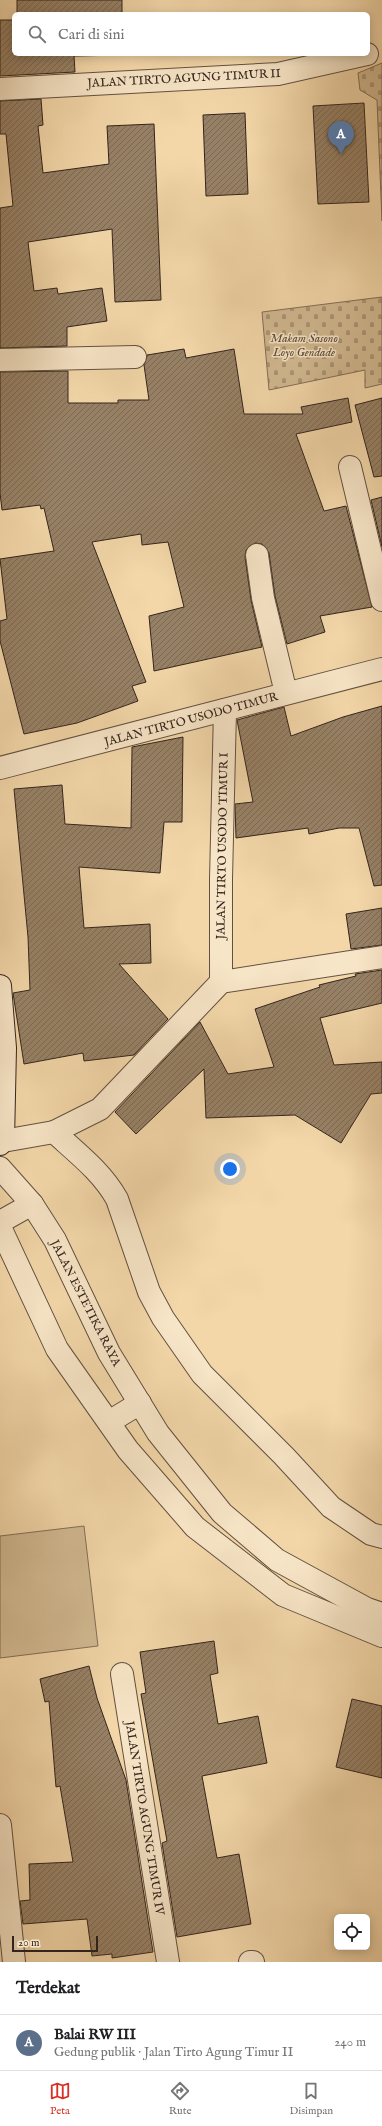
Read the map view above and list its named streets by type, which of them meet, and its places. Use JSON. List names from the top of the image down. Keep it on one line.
{"streets":{"street":["JALAN TIRTO AGUNG TIMUR II","JALAN TIRTO USODO TIMUR","JALAN TIRTO USODO TIMUR I","JALAN ESTETIKA RAYA","JALAN TIRTO AGUNG TIMUR IV"]},"crossings":[["JALAN TIRTO USODO TIMUR","JALAN TIRTO USODO TIMUR I"]],"parks":["Makam Sasono Loyo Gendade"],"scale_bar":"20 m","page":{"search":"Cari di sini","pins":"A","scale":"20 m","heading":"Terdekat","list":[{"mark":"A","name":"Balai RW III","note":"Gedung publik · Jalan Tirto Agung Timur II","value":"240 m"}],"nav":["Peta","Rute","Disimpan"]}}
